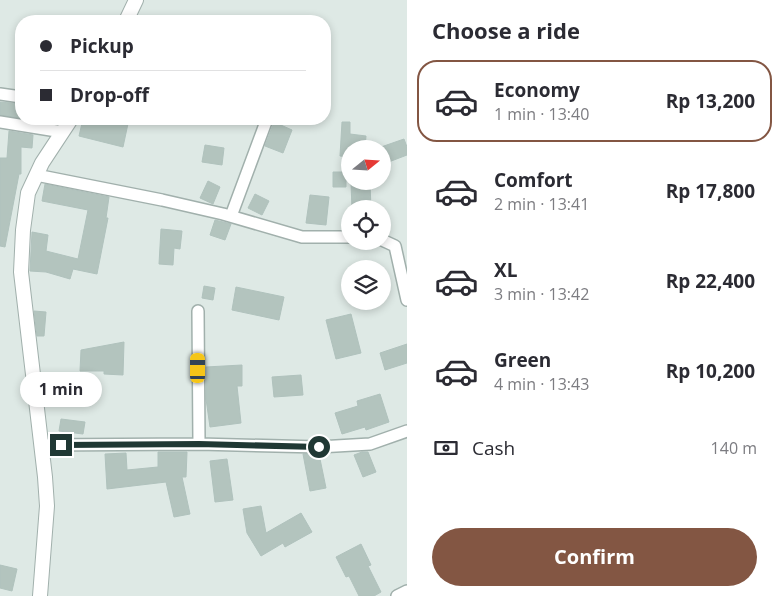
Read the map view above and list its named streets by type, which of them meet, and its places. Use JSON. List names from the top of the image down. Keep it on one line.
{"north":"right","page":{"heading":"Choose a ride","banner":["Pickup","Drop-off"],"list":[{"name":"Economy","note":"1 min · 13:40","value":"Rp 13,200"},{"name":"Comfort","note":"2 min · 13:41","value":"Rp 17,800"},{"name":"XL","note":"3 min · 13:42","value":"Rp 22,400"},{"name":"Green","note":"4 min · 13:43","value":"Rp 10,200"}],"bubble":"1 min","pay":["Cash","140 m"],"buttons":"Confirm"}}
